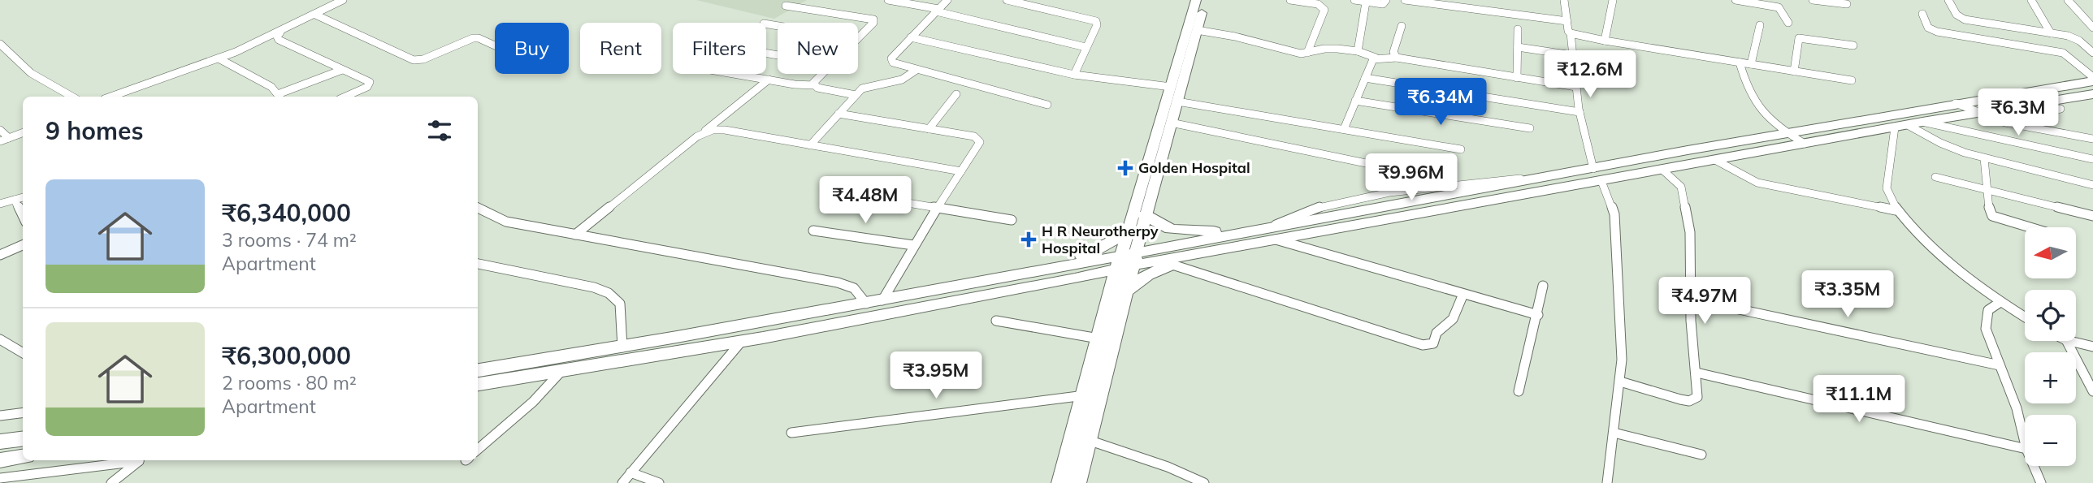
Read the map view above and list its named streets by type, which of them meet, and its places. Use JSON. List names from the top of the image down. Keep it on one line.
{"places":{"health":["Golden Hospital","H R Neurotherpy Hospital"]},"north":"left","page":{"chip":["Buy","Rent","Filters","New"],"price":["₹12.6M","₹6.34M","₹6.3M","₹9.96M","₹4.48M","₹3.35M","₹4.97M","₹3.95M","₹11.1M"],"heading":"9 homes","list":[{"name":"₹6,340,000","note":"3 rooms · 74 m² · Apartment"},{"name":"₹6,300,000","note":"2 rooms · 80 m² · Apartment"}],"map_buttons":["+","−"]}}
